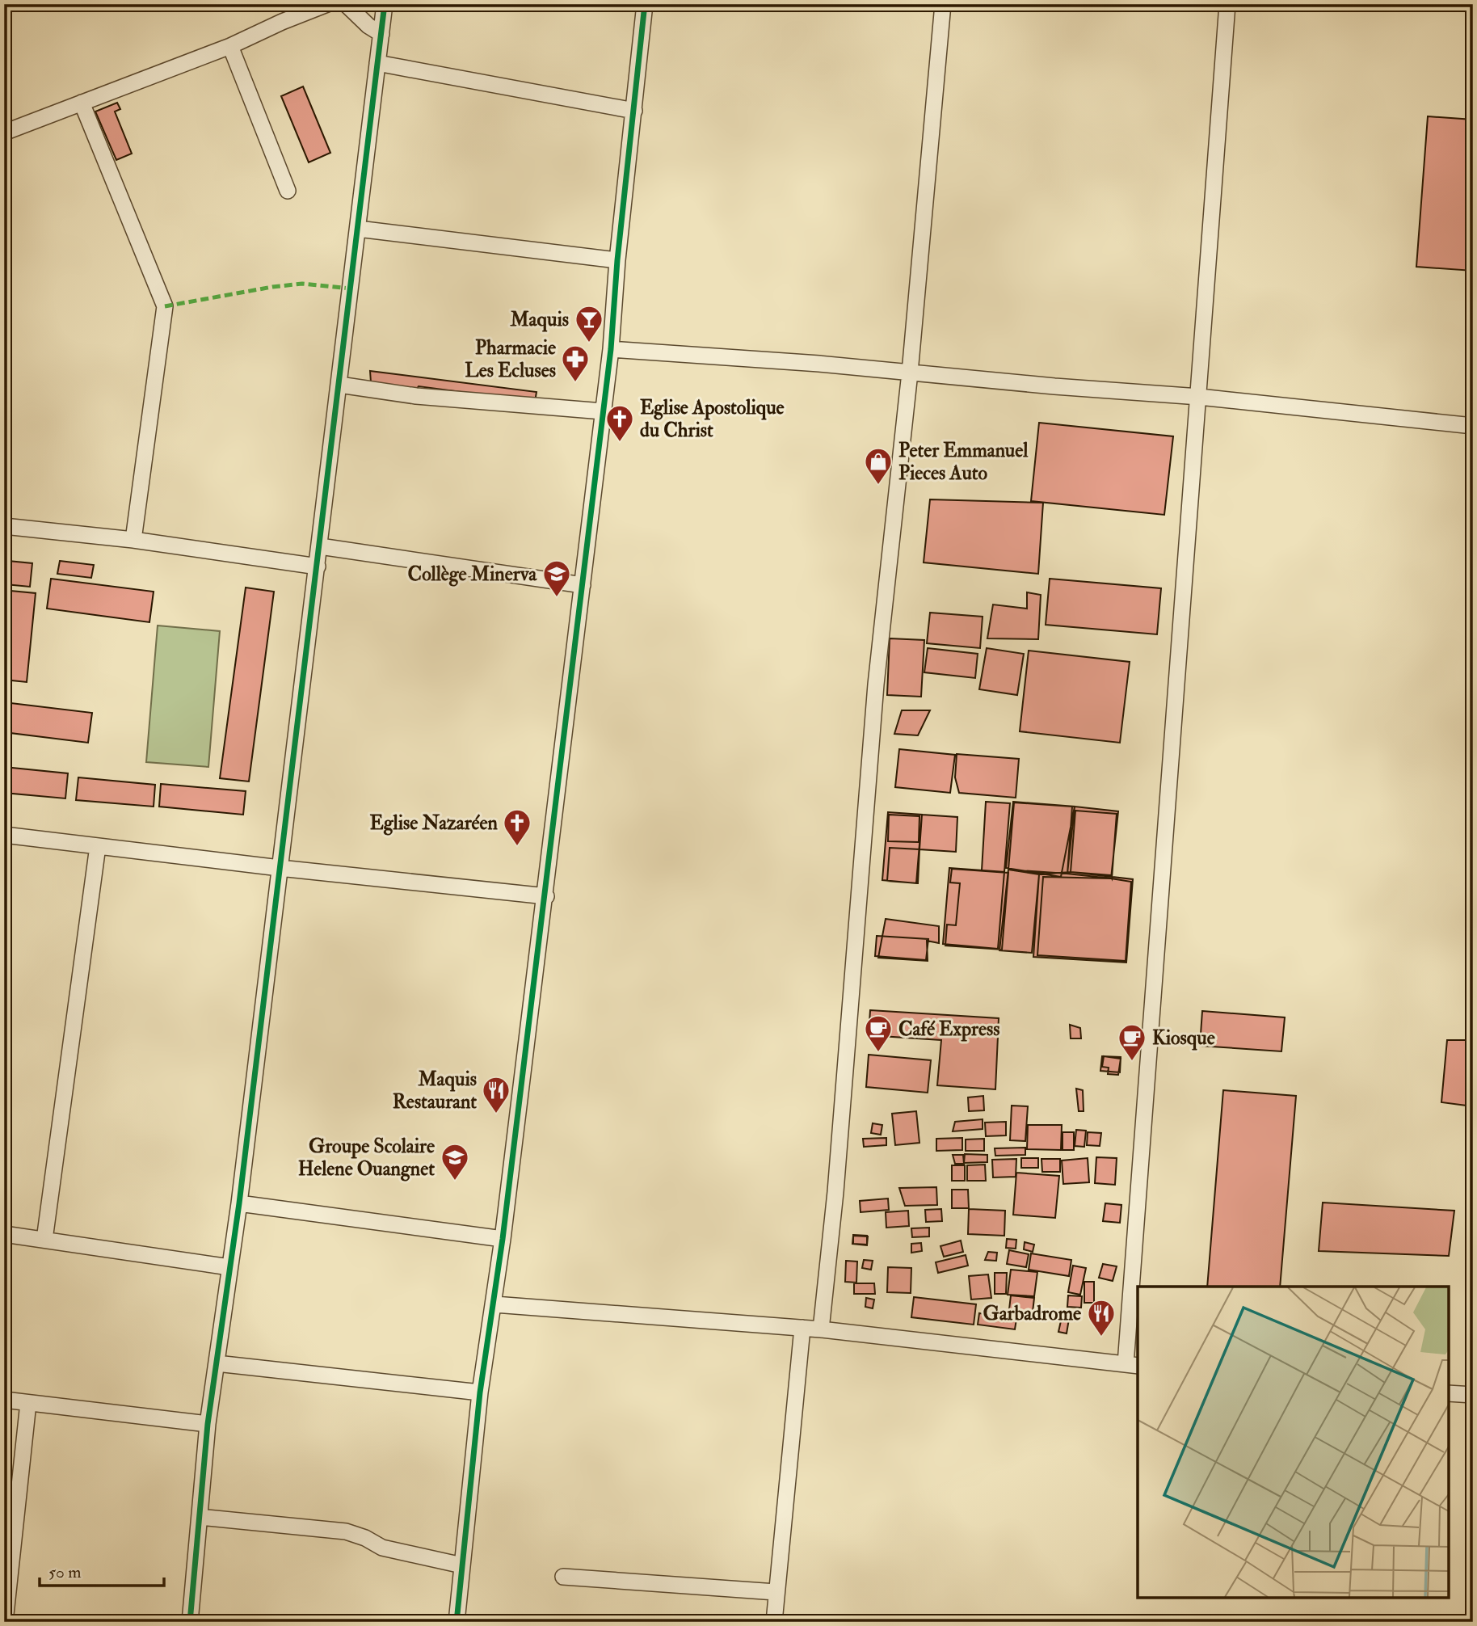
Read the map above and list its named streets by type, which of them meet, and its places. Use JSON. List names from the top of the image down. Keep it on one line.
{"places":{"bar":["Maquis"],"pharmacy":["Pharmacie Les Ecluses"],"church":["Eglise Apostolique du Christ","Eglise Nazaréen"],"shop":["Peter Emmanuel Pieces Auto"],"school or university":["Collège Minerva","Groupe Scolaire Helene Ouangnet"],"cafe":["Café Express","Kiosque"],"restaurant":["Maquis Restaurant","Garbadrome"]},"scale_bar":"50 m"}
